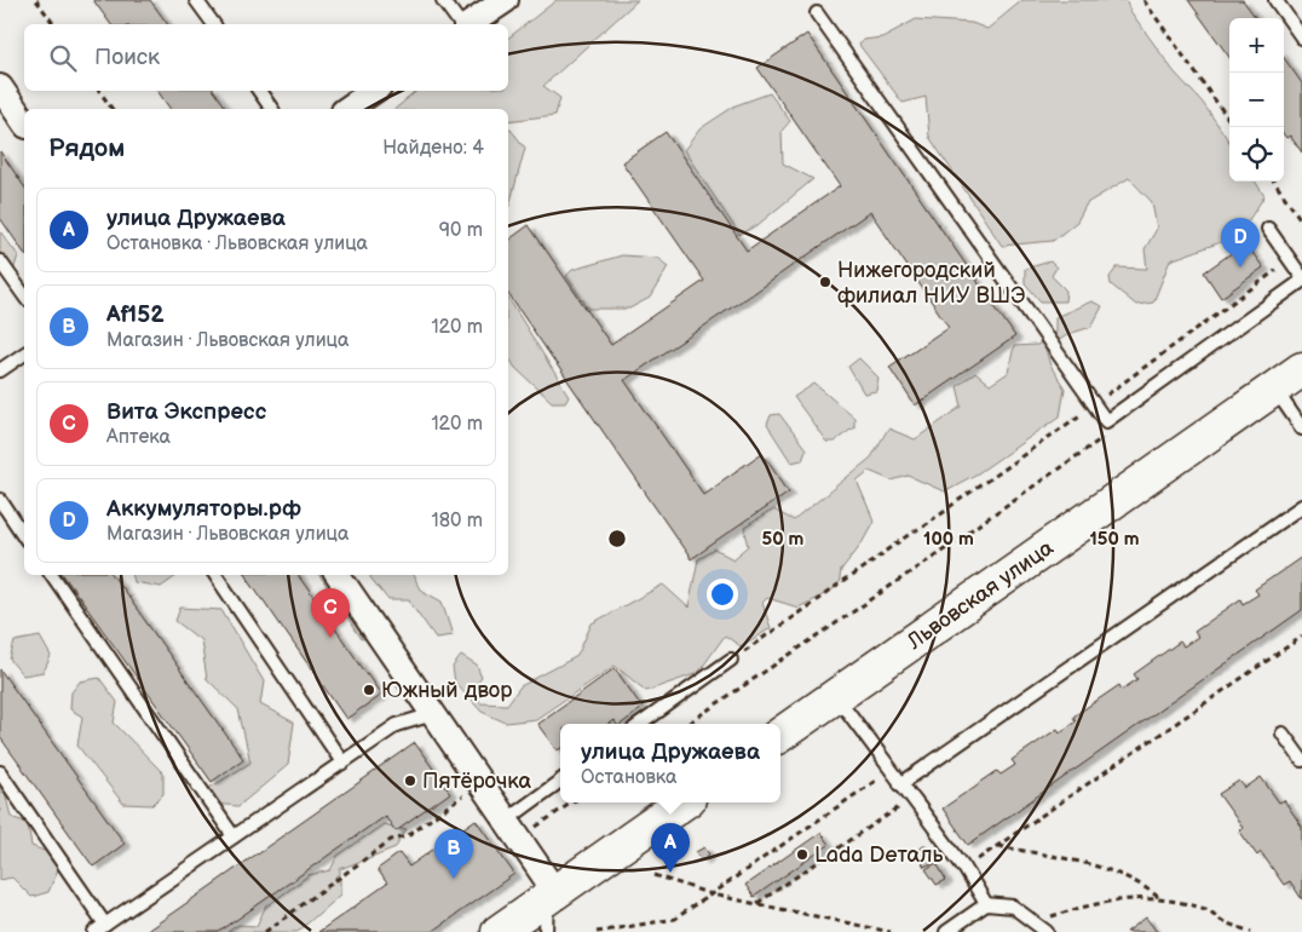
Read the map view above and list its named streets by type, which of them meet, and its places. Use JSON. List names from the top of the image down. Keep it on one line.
{"streets":{"main road":["Львовская улица"]},"places":["Нижегородский филиал НИУ ВШЭ","Южный двор","Пятёрочка","Lada Dеталь"],"page":{"map_buttons":["+","−"],"search":"Поиск","heading":["Рядом","Найдено: 4"],"list":[{"mark":"A","name":"улица Дружаева","note":"Остановка · Львовская улица","value":"90 m"},{"mark":"B","name":"Af152","note":"Магазин · Львовская улица","value":"120 m"},{"mark":"C","name":"Вита Экспресс","note":"Аптека","value":"120 m"},{"mark":"D","name":"Аккумуляторы.рф","note":"Магазин · Львовская улица","value":"180 m"}],"pins":["D","C","A","B"],"popup":["улица Дружаева","Остановка"]},"rings":["50 m","100 m","150 m"]}
